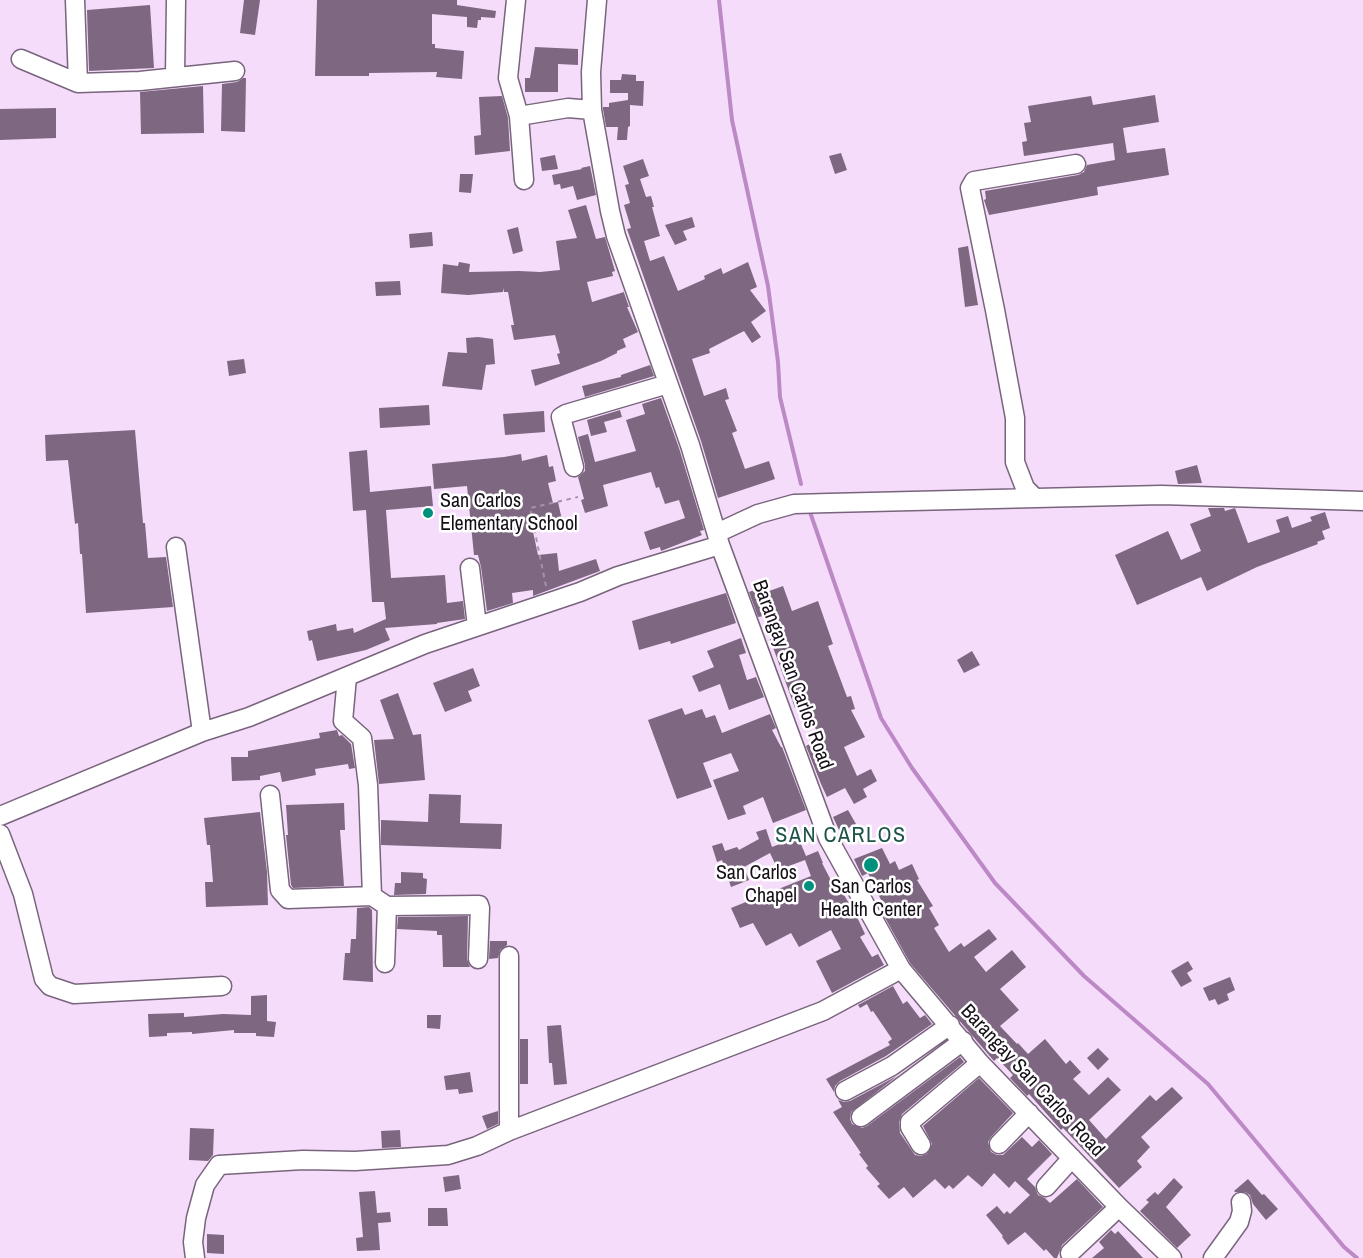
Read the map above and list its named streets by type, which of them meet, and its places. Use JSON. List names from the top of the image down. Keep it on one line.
{"streets":{"street":["Barangay San Carlos Road"]},"districts":["SAN CARLOS"],"places":["San Carlos Elementary School","San Carlos Health Center","San Carlos Chapel"]}
